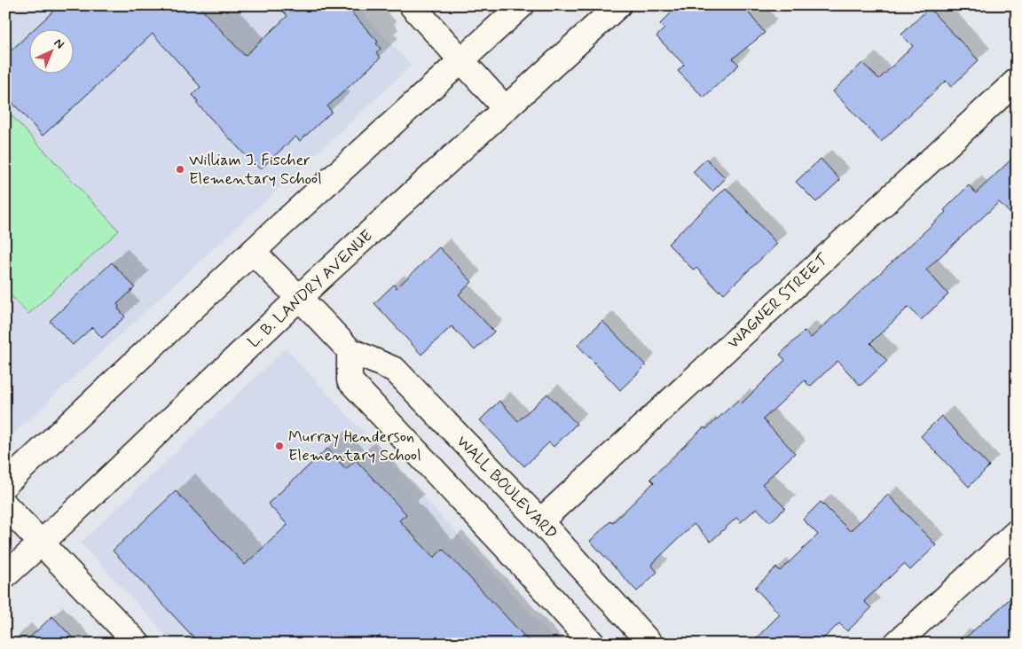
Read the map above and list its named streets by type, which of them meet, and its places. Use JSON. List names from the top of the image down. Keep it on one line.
{"streets":{"street":["L. B. LANDRY AVENUE","WAGNER STREET","WALL BOULEVARD"]},"crossings":[["L. B. LANDRY AVENUE","WALL BOULEVARD"],["WAGNER STREET","WALL BOULEVARD"]],"places":["William J. Fischer Elementary School","Murray Henderson Elementary School"],"north":"top right"}
